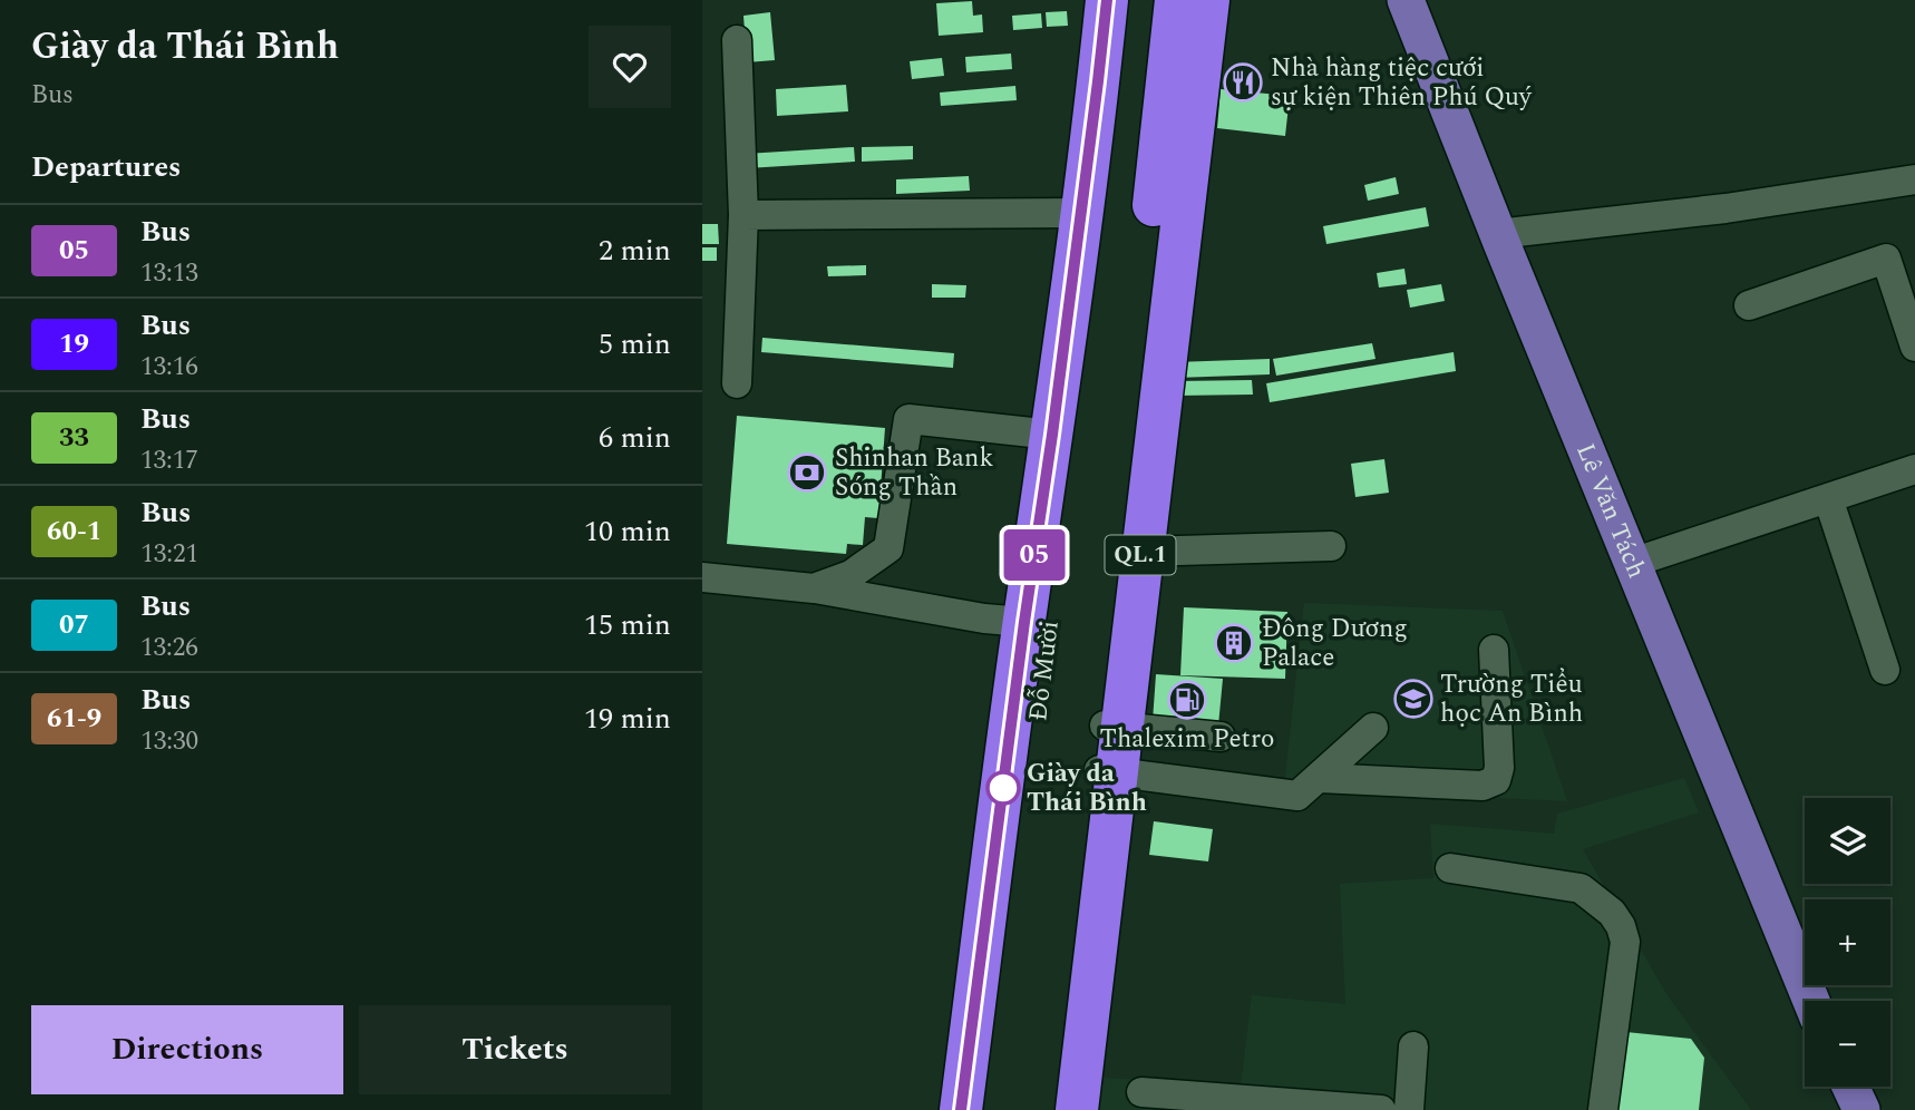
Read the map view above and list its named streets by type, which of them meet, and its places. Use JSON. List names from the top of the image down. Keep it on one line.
{"streets":{"highway":["QL.1","Đỗ Mười"],"main road":["Lê Văn Tách"]},"places":{"restaurant":["Nhà hàng tiệc cưới sự kiện Thiên Phú Quý"],"bank":["Shinhan Bank Sóng Thần"],"building":["Đông Dương Palace"],"school or university":["Trường Tiểu học An Bình"],"fuel station":["Thalexim Petro"],"other":["Giày da Thái Bình"]},"lines":["bus line 05"],"page":{"heading":[["Giày da Thái Bình","Bus"],"Departures"],"on_map":"05","list":[{"mark":"05","name":"Bus","note":"13:13","value":"2 min"},{"mark":"19","name":"Bus","note":"13:16","value":"5 min"},{"mark":"33","name":"Bus","note":"13:17","value":"6 min"},{"mark":"60-1","name":"Bus","note":"13:21","value":"10 min"},{"mark":"07","name":"Bus","note":"13:26","value":"15 min"},{"mark":"61-9","name":"Bus","note":"13:30","value":"19 min"}],"map_buttons":["+","−"],"buttons":["Directions","Tickets"]}}
